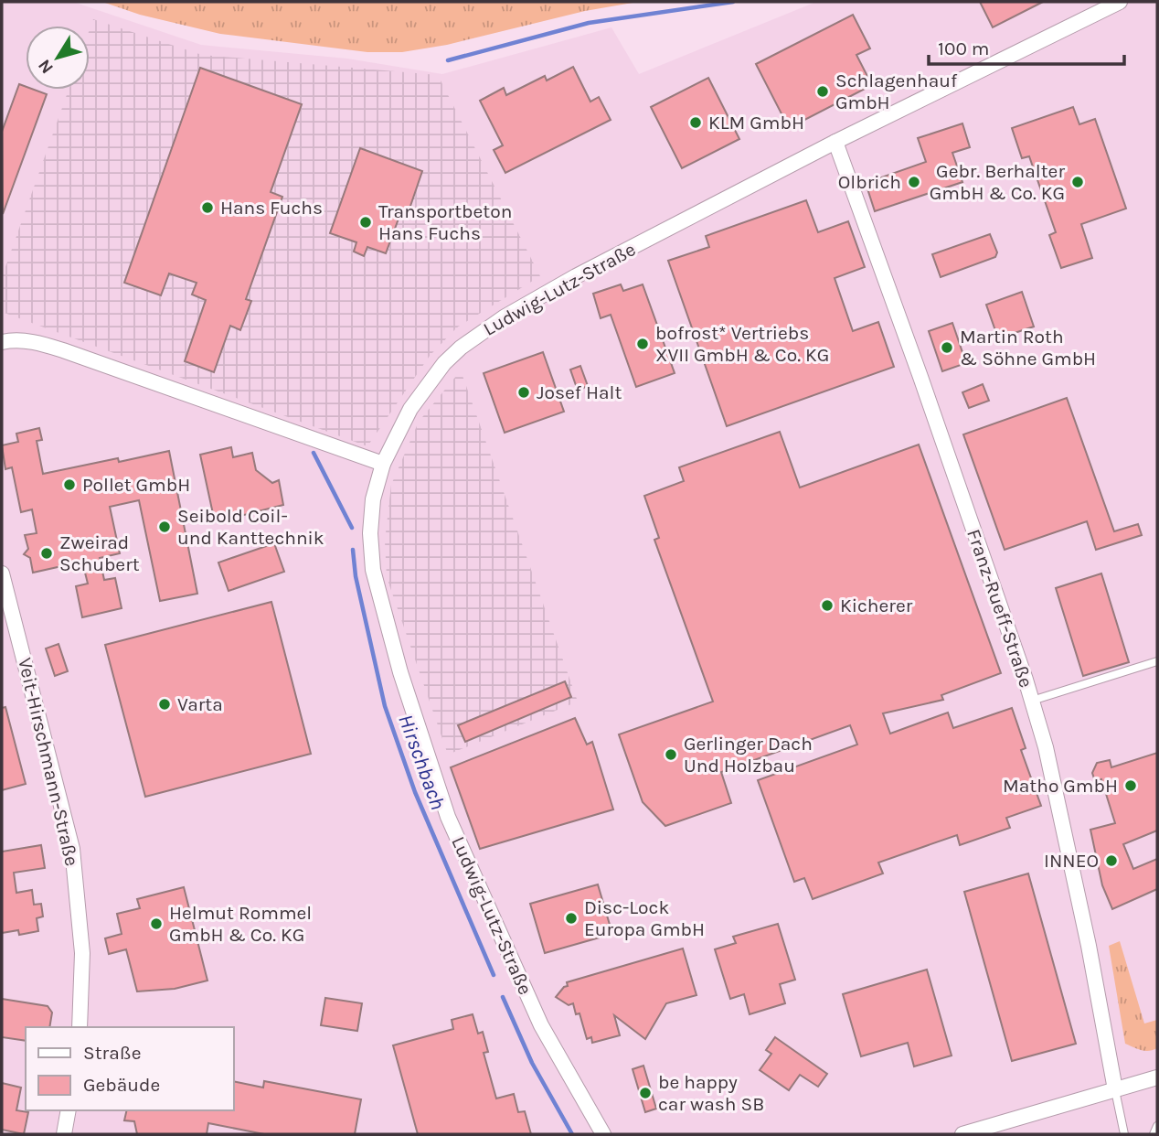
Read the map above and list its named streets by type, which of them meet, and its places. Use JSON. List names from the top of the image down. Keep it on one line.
{"streets":{"street":["Ludwig-Lutz-Straße","Franz-Rueff-Straße","Veit-Hirschmann-Straße"]},"crossings":[["Ludwig-Lutz-Straße","Franz-Rueff-Straße"]],"water":["Hirschbach"],"places":["Schlagenhauf GmbH","KLM GmbH","Olbrich","Gebr. Berhalter GmbH & Co. KG","Hans Fuchs","Transportbeton Hans Fuchs","bofrost* Vertriebs XVII GmbH & Co. KG","Martin Roth & Söhne GmbH","Josef Halt","Pollet GmbH","Seibold Coil- und Kanttechnik","Zweirad Schubert","Kicherer","Varta","Gerlinger Dach Und Holzbau","Matho GmbH","INNEO","Disc-Lock Europa GmbH","Helmut Rommel GmbH & Co. KG","be happy car wash SB"],"legend":["Straße","Gebäude"],"scale_bar":"100 m","north":"bottom left"}
